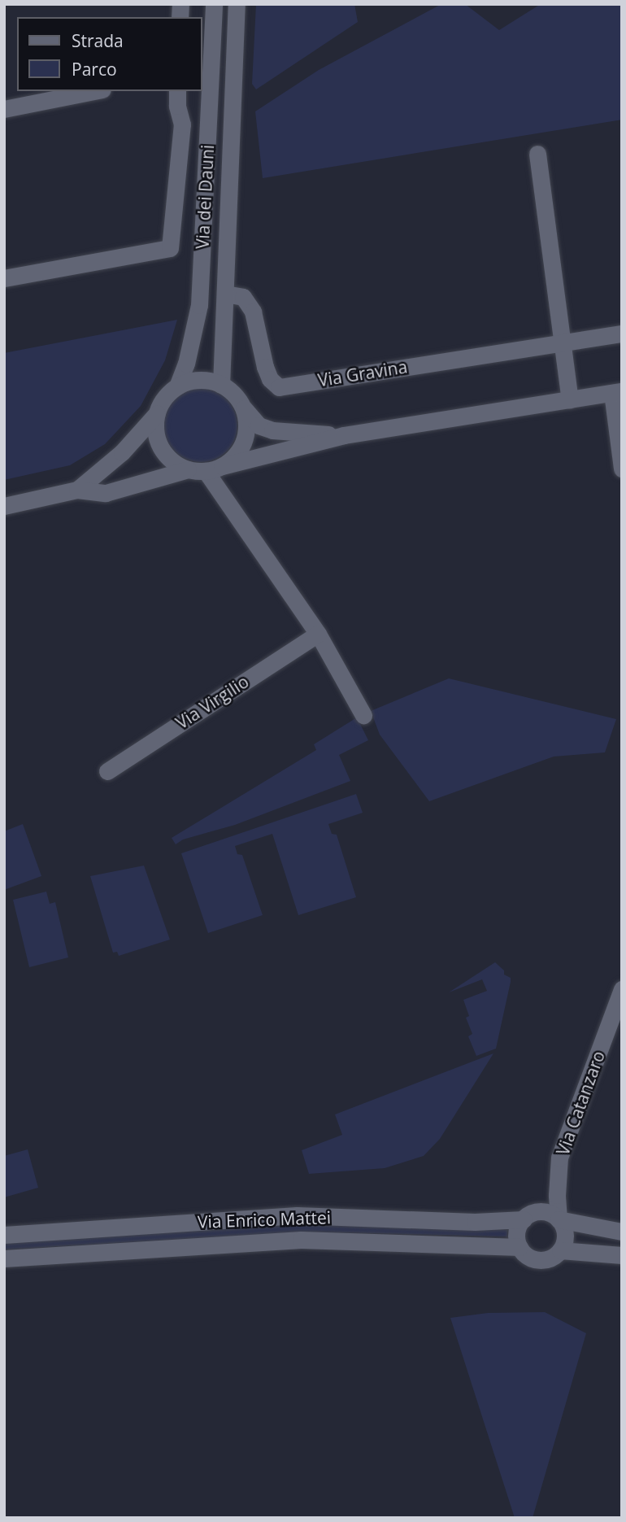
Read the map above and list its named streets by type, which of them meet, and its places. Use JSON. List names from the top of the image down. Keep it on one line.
{"streets":{"street":["Via dei Dauni","Via Gravina","Via Virgilio","Via Catanzaro","Via Enrico Mattei"]},"crossings":[["Via dei Dauni","Via Gravina"],["Via Catanzaro","Via Enrico Mattei"]],"legend":["Strada","Parco"]}
